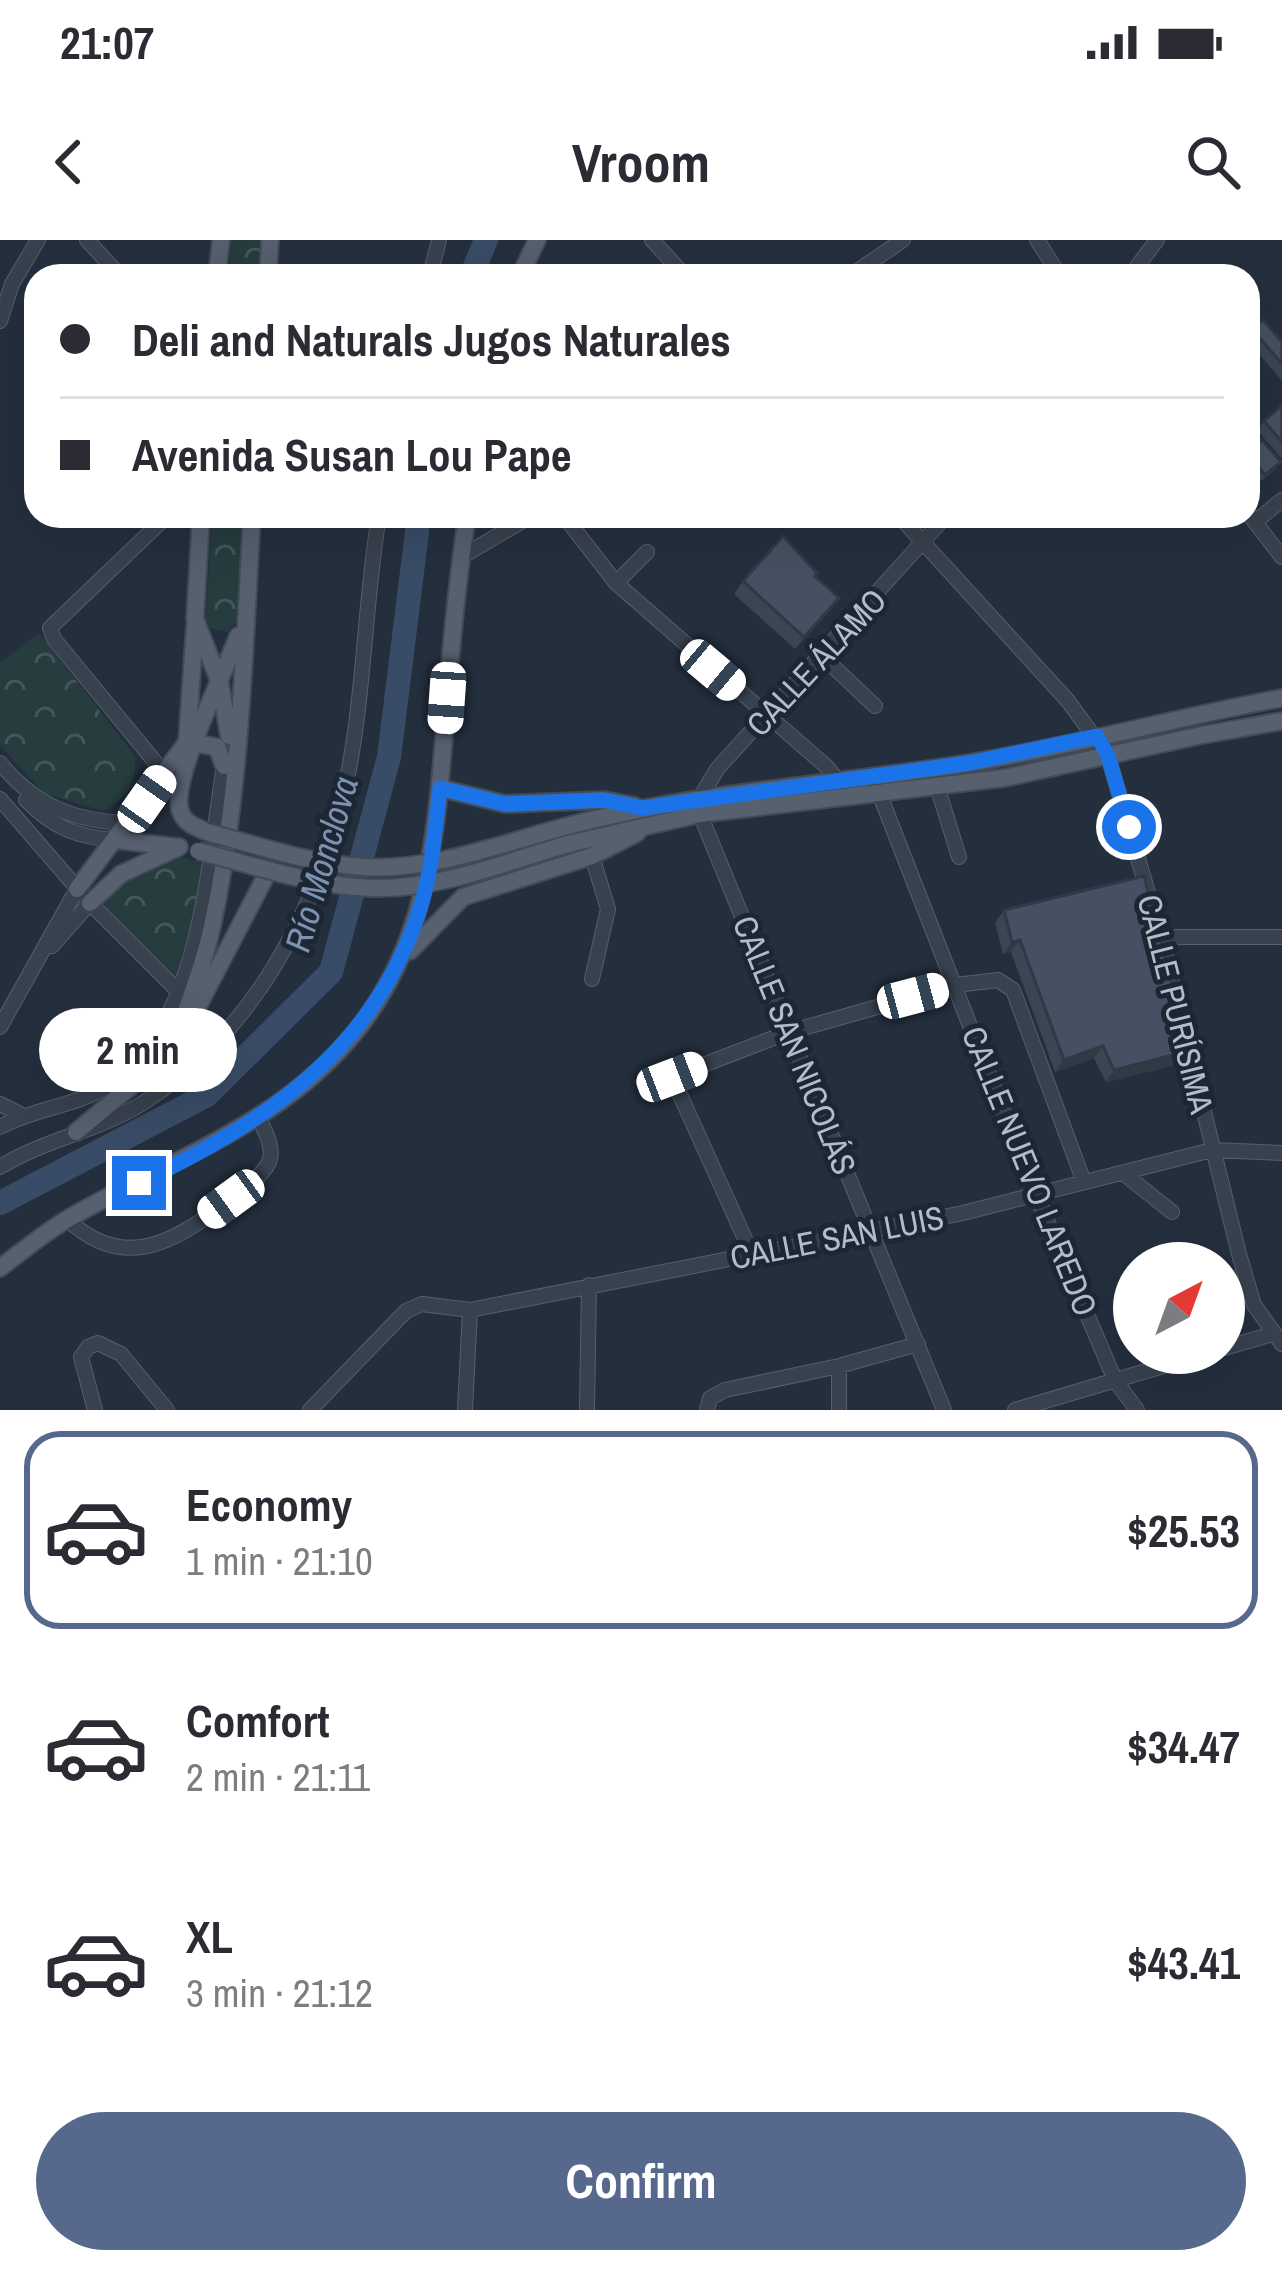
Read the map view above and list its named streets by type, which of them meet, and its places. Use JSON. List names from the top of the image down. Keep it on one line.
{"streets":{"street":["CALLE ÁLAMO","CALLE PURÍSIMA","CALLE SAN NICOLÁS","CALLE NUEVO LAREDO","CALLE SAN LUIS"]},"crossings":[["CALLE ÁLAMO","CALLE PURÍSIMA"],["CALLE ÁLAMO","CALLE SAN NICOLÁS"],["CALLE PURÍSIMA","CALLE SAN LUIS"],["CALLE SAN NICOLÁS","CALLE SAN LUIS"],["CALLE NUEVO LAREDO","CALLE SAN LUIS"]],"water":["Río Monclova"],"north":"top right","page":{"status":"21:07","header":"Vroom","banner":["Deli and Naturals Jugos Naturales","Avenida Susan Lou Pape"],"bubble":"2 min","list":[{"name":"Economy","note":"1 min · 21:10","value":"$25.53"},{"name":"Comfort","note":"2 min · 21:11","value":"$34.47"},{"name":"XL","note":"3 min · 21:12","value":"$43.41"}],"buttons":"Confirm"}}
